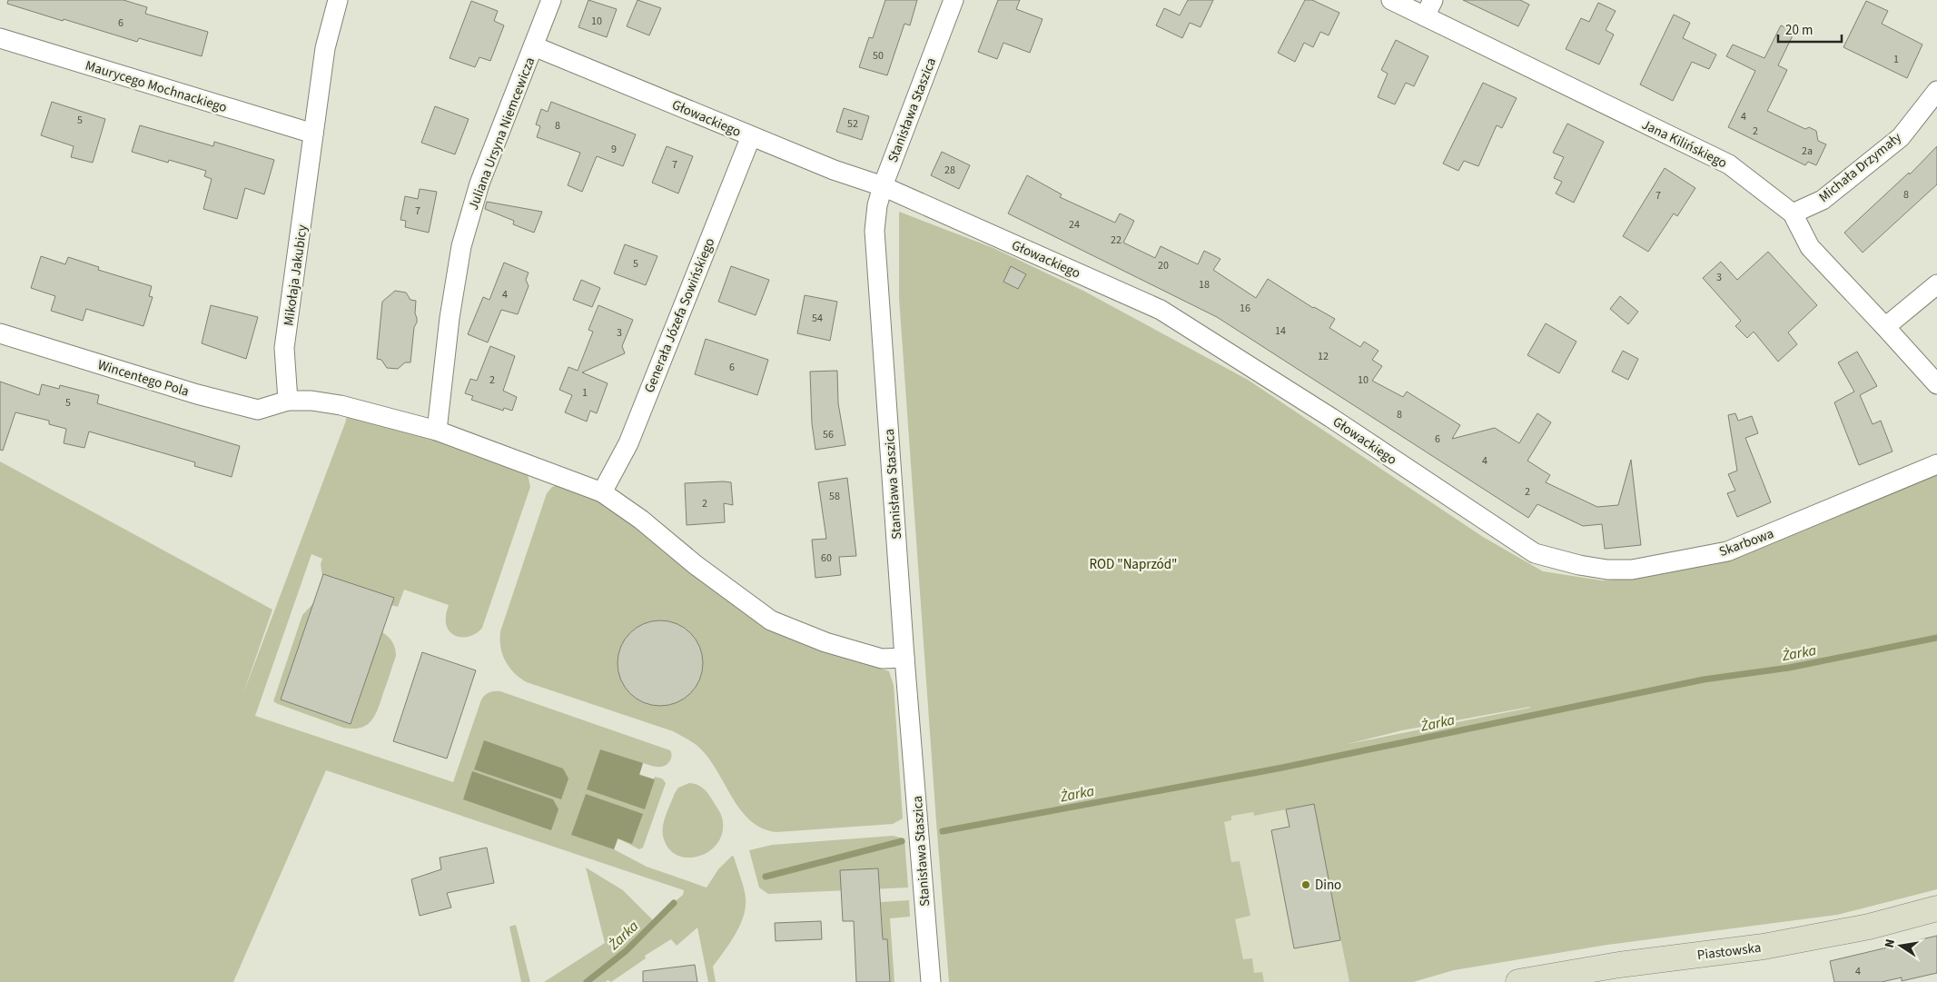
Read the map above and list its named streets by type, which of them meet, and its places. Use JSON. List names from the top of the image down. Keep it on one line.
{"streets":{"street":["Maurycego Mochnackiego","Stanisława Staszica","Głowackiego","Juliana Ursyna Niemcewicza","Jana Kilińskiego","Michała Drzymały","Mikołaja Jakubicy","Generała Józefa Sowińskiego","Wincentego Pola","Skarbowa","Piastowska"]},"crossings":[["Maurycego Mochnackiego","Mikołaja Jakubicy"],["Stanisława Staszica","Głowackiego"],["Głowackiego","Juliana Ursyna Niemcewicza"],["Głowackiego","Generała Józefa Sowińskiego"],["Głowackiego","Skarbowa"],["Jana Kilińskiego","Michała Drzymały"],["Mikołaja Jakubicy","Wincentego Pola"]],"water":["Żarka"],"parks":["ROD \"Naprzód\""],"places":["Dino"],"house_numbers":["10","6","50","1","4","5","52","8","2","9","2a","7","28","8","7","7","24","22","5","20","3","18","4","16","54","14","3","12","6","2","10","1","5","8","56","6","4","2","58","2","60","4"],"scale_bar":"20 m","north":"left"}
